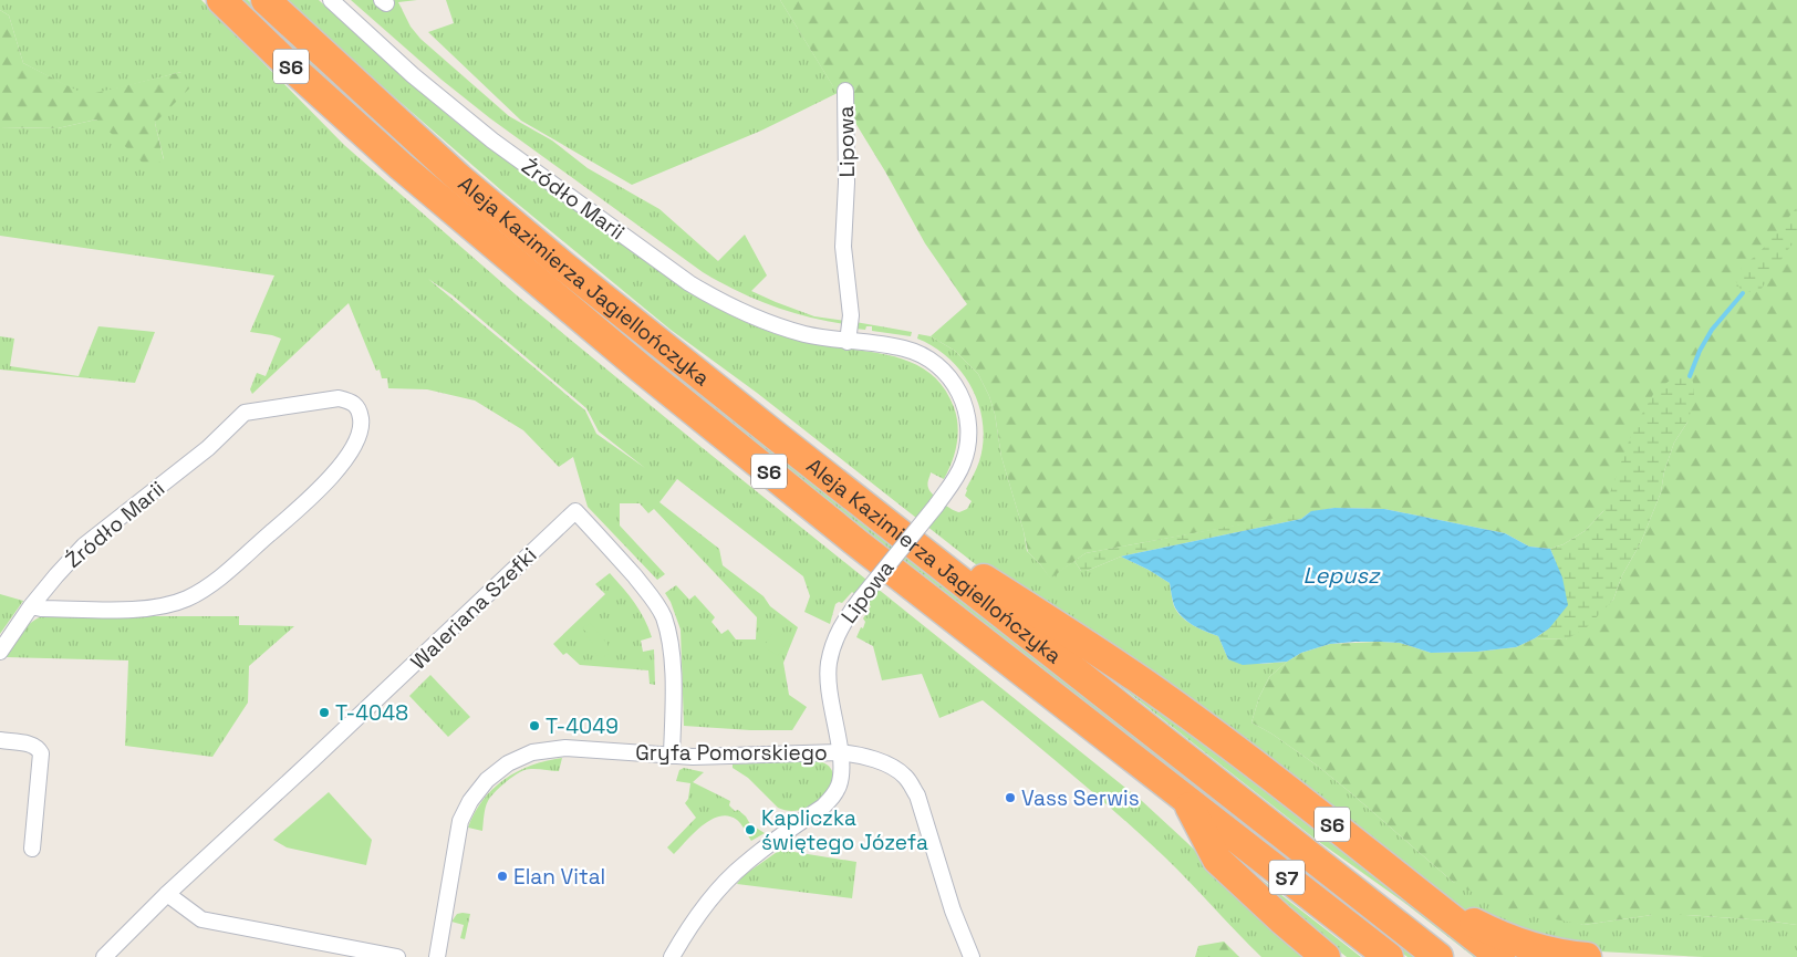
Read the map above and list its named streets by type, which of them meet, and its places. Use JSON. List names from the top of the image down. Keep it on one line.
{"streets":{"highway":["S6","Aleja Kazimierza Jagiellończyka","S7"],"street":["Lipowa","Źródło Marii","Waleriana Szefki","Gryfa Pomorskiego"]},"crossings":[["S6","Aleja Kazimierza Jagiellończyka"],["Lipowa","Źródło Marii"],["Lipowa","Gryfa Pomorskiego"],["Waleriana Szefki","Gryfa Pomorskiego"]],"water":["Lepusz"],"places":["T-4048","T-4049","Vass Serwis","Kapliczka świętego Józefa","Elan Vital"]}
